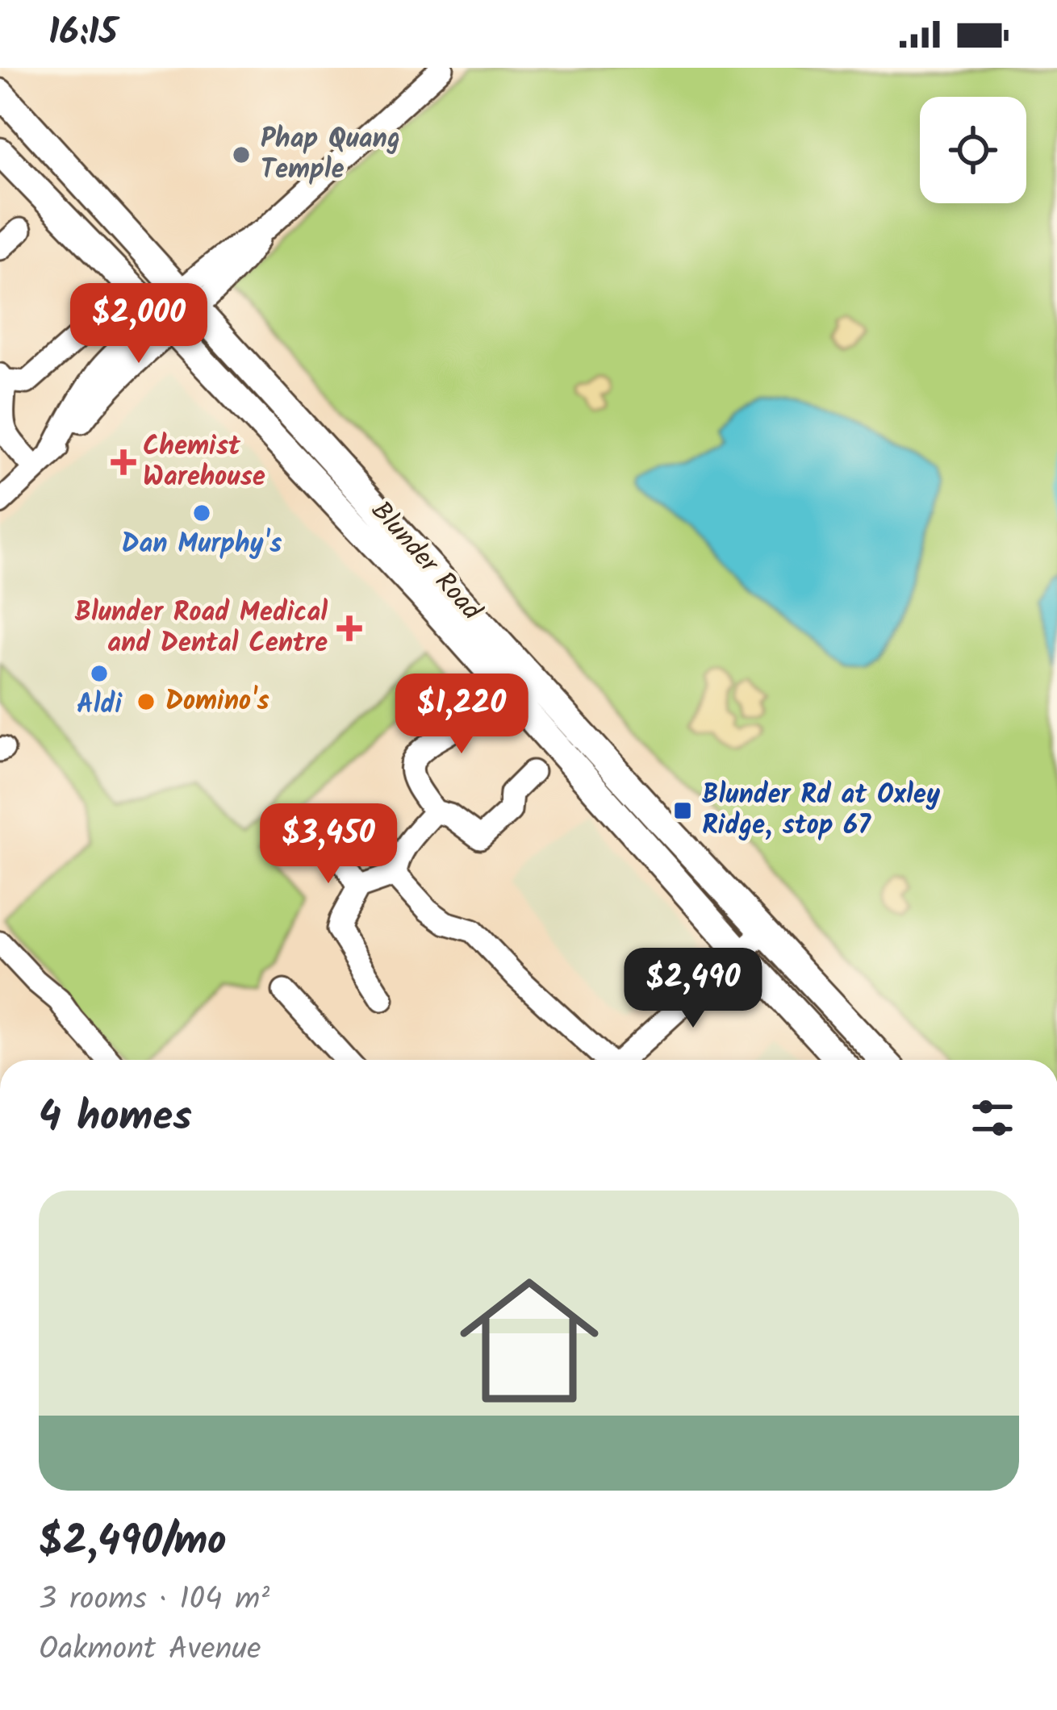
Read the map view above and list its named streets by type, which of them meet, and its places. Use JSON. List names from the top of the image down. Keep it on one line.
{"streets":{"main road":["Blunder Road"]},"places":{"other":["Phap Quang Temple","Dan Murphy's","Aldi","Domino's"],"health":["Chemist Warehouse","Blunder Road Medical and Dental Centre"],"transit":["Blunder Rd at Oxley Ridge, stop 67"]},"page":{"status":"16:15","price":["$2,000","$1,220","$3,450","$2,490"],"heading":"4 homes","list":[{"name":"$2,490/mo","note":"3 rooms · 104 m² · Oakmont Avenue"}]}}
